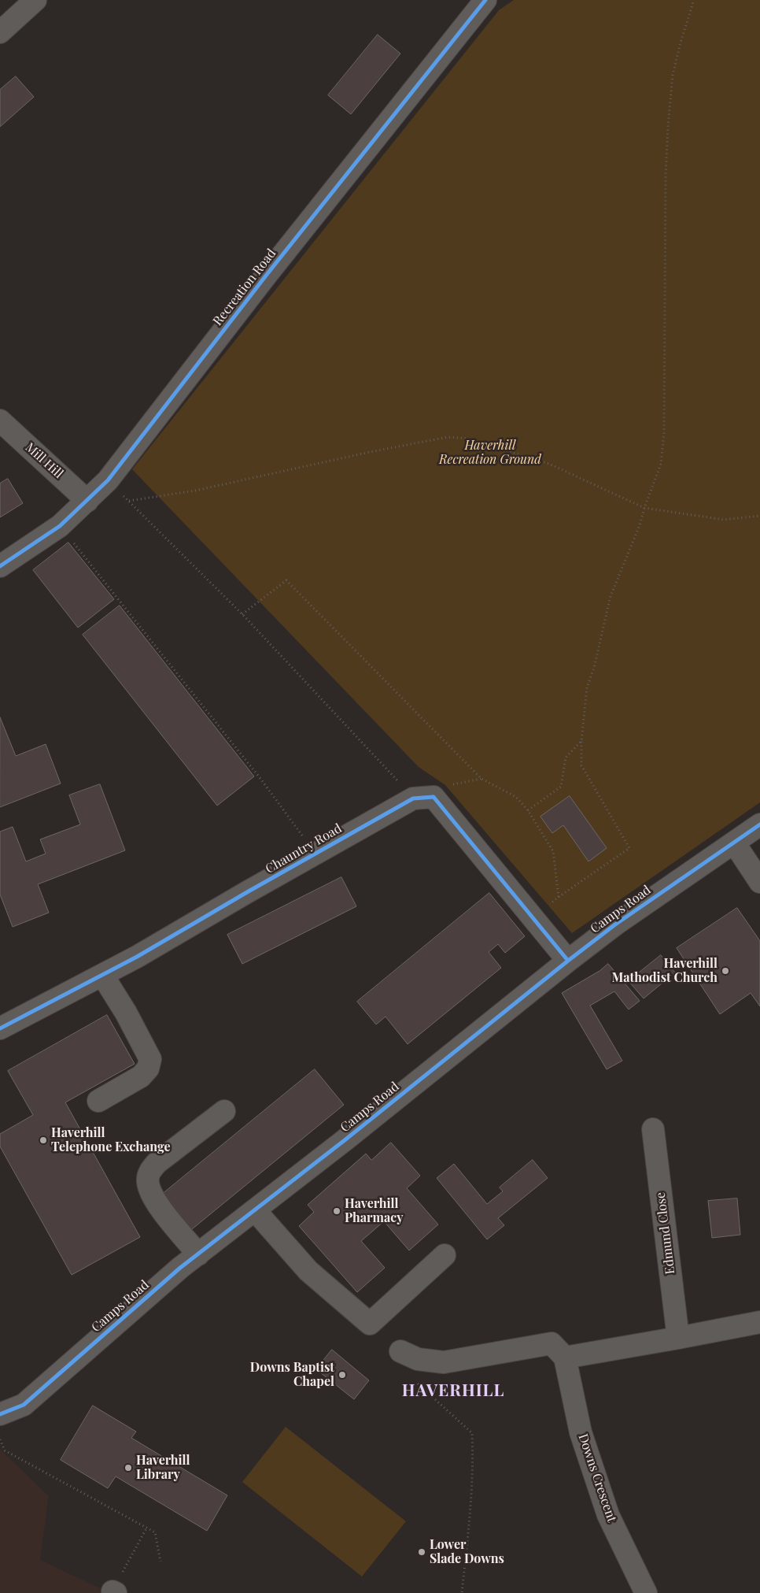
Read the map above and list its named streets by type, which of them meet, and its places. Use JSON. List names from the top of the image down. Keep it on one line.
{"streets":{"street":["Recreation Road","Mill Hill","Chauntry Road","Camps Road","Edmund Close","Downs Crescent"]},"crossings":[["Recreation Road","Mill Hill"],["Chauntry Road","Camps Road"]],"districts":["HAVERHILL"],"parks":["Haverhill Recreation Ground"],"places":["Haverhill Mathodist Church","Haverhill Telephone Exchange","Haverhill Pharmacy","Downs Baptist Chapel","Haverhill Library","Lower Slade Downs"]}
